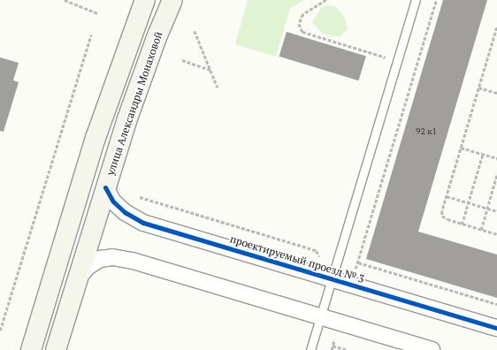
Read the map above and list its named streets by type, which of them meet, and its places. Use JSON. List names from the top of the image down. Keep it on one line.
{"streets":{"main road":["улица Александры Монаховой"],"street":["проектируемый проезд № 3"]},"crossings":[["улица Александры Монаховой","проектируемый проезд № 3"]],"house_numbers":["92 к1"]}
